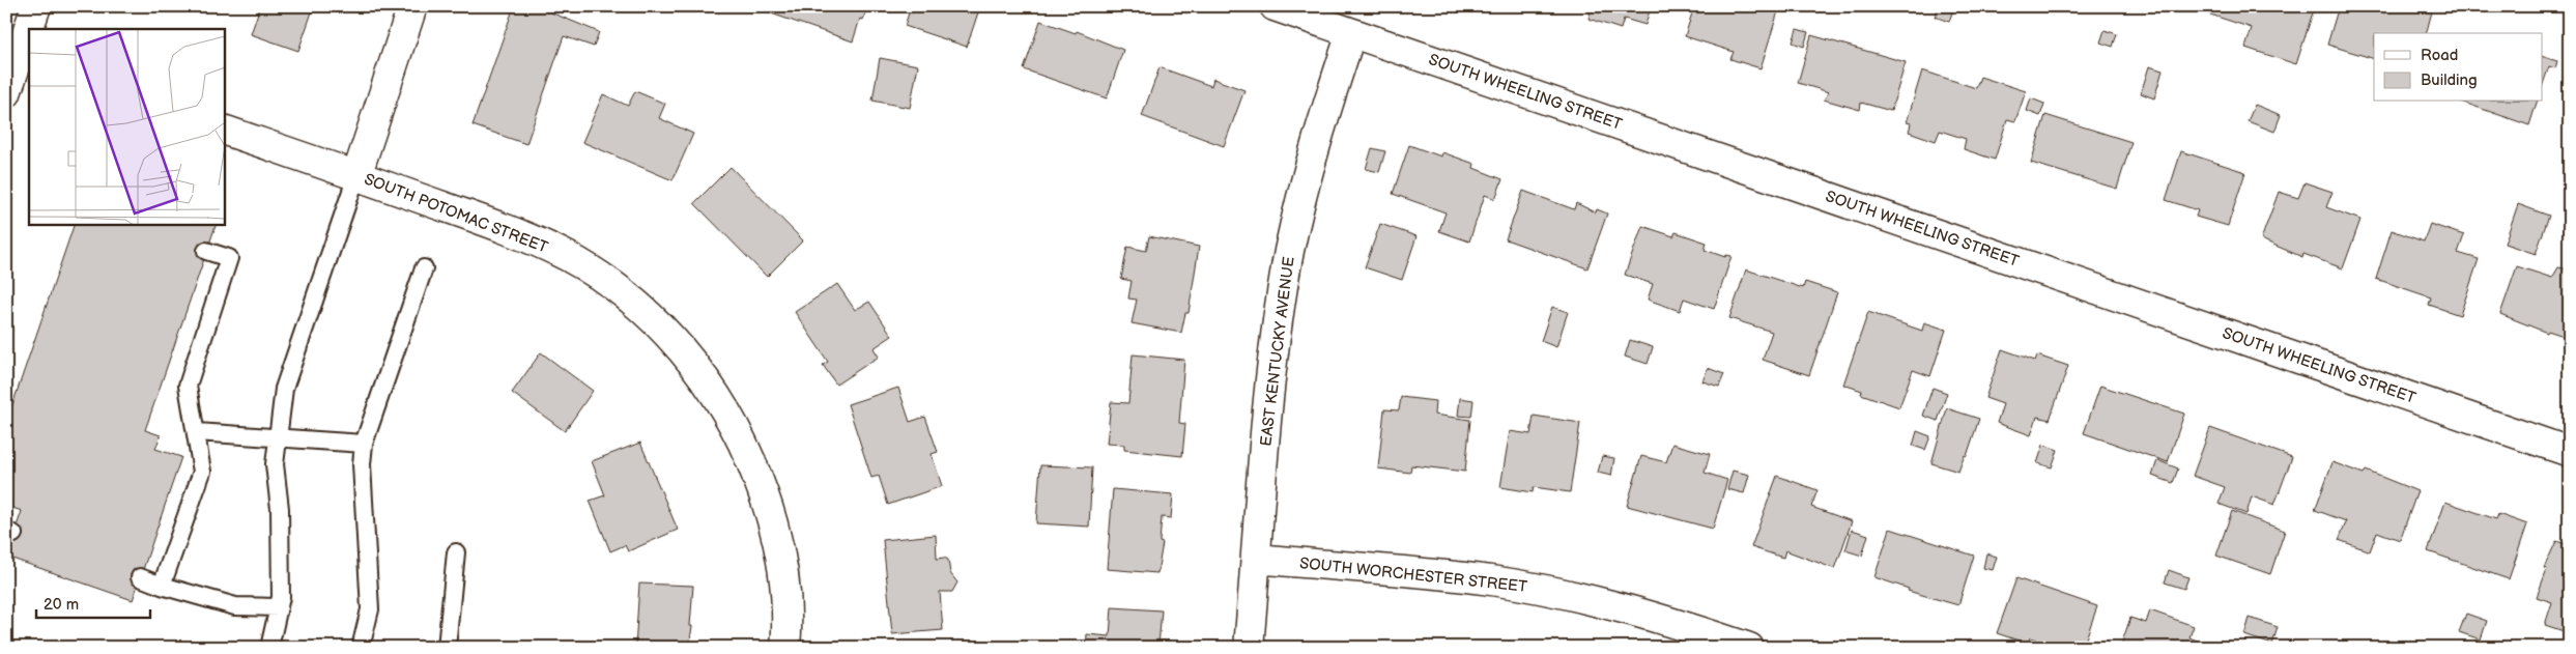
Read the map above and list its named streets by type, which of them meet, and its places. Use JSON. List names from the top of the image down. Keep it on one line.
{"streets":{"street":["SOUTH WHEELING STREET","SOUTH POTOMAC STREET","EAST KENTUCKY AVENUE","SOUTH WORCHESTER STREET"]},"crossings":[["SOUTH WHEELING STREET","EAST KENTUCKY AVENUE"],["EAST KENTUCKY AVENUE","SOUTH WORCHESTER STREET"]],"legend":["Road","Building"],"scale_bar":"20 m"}
